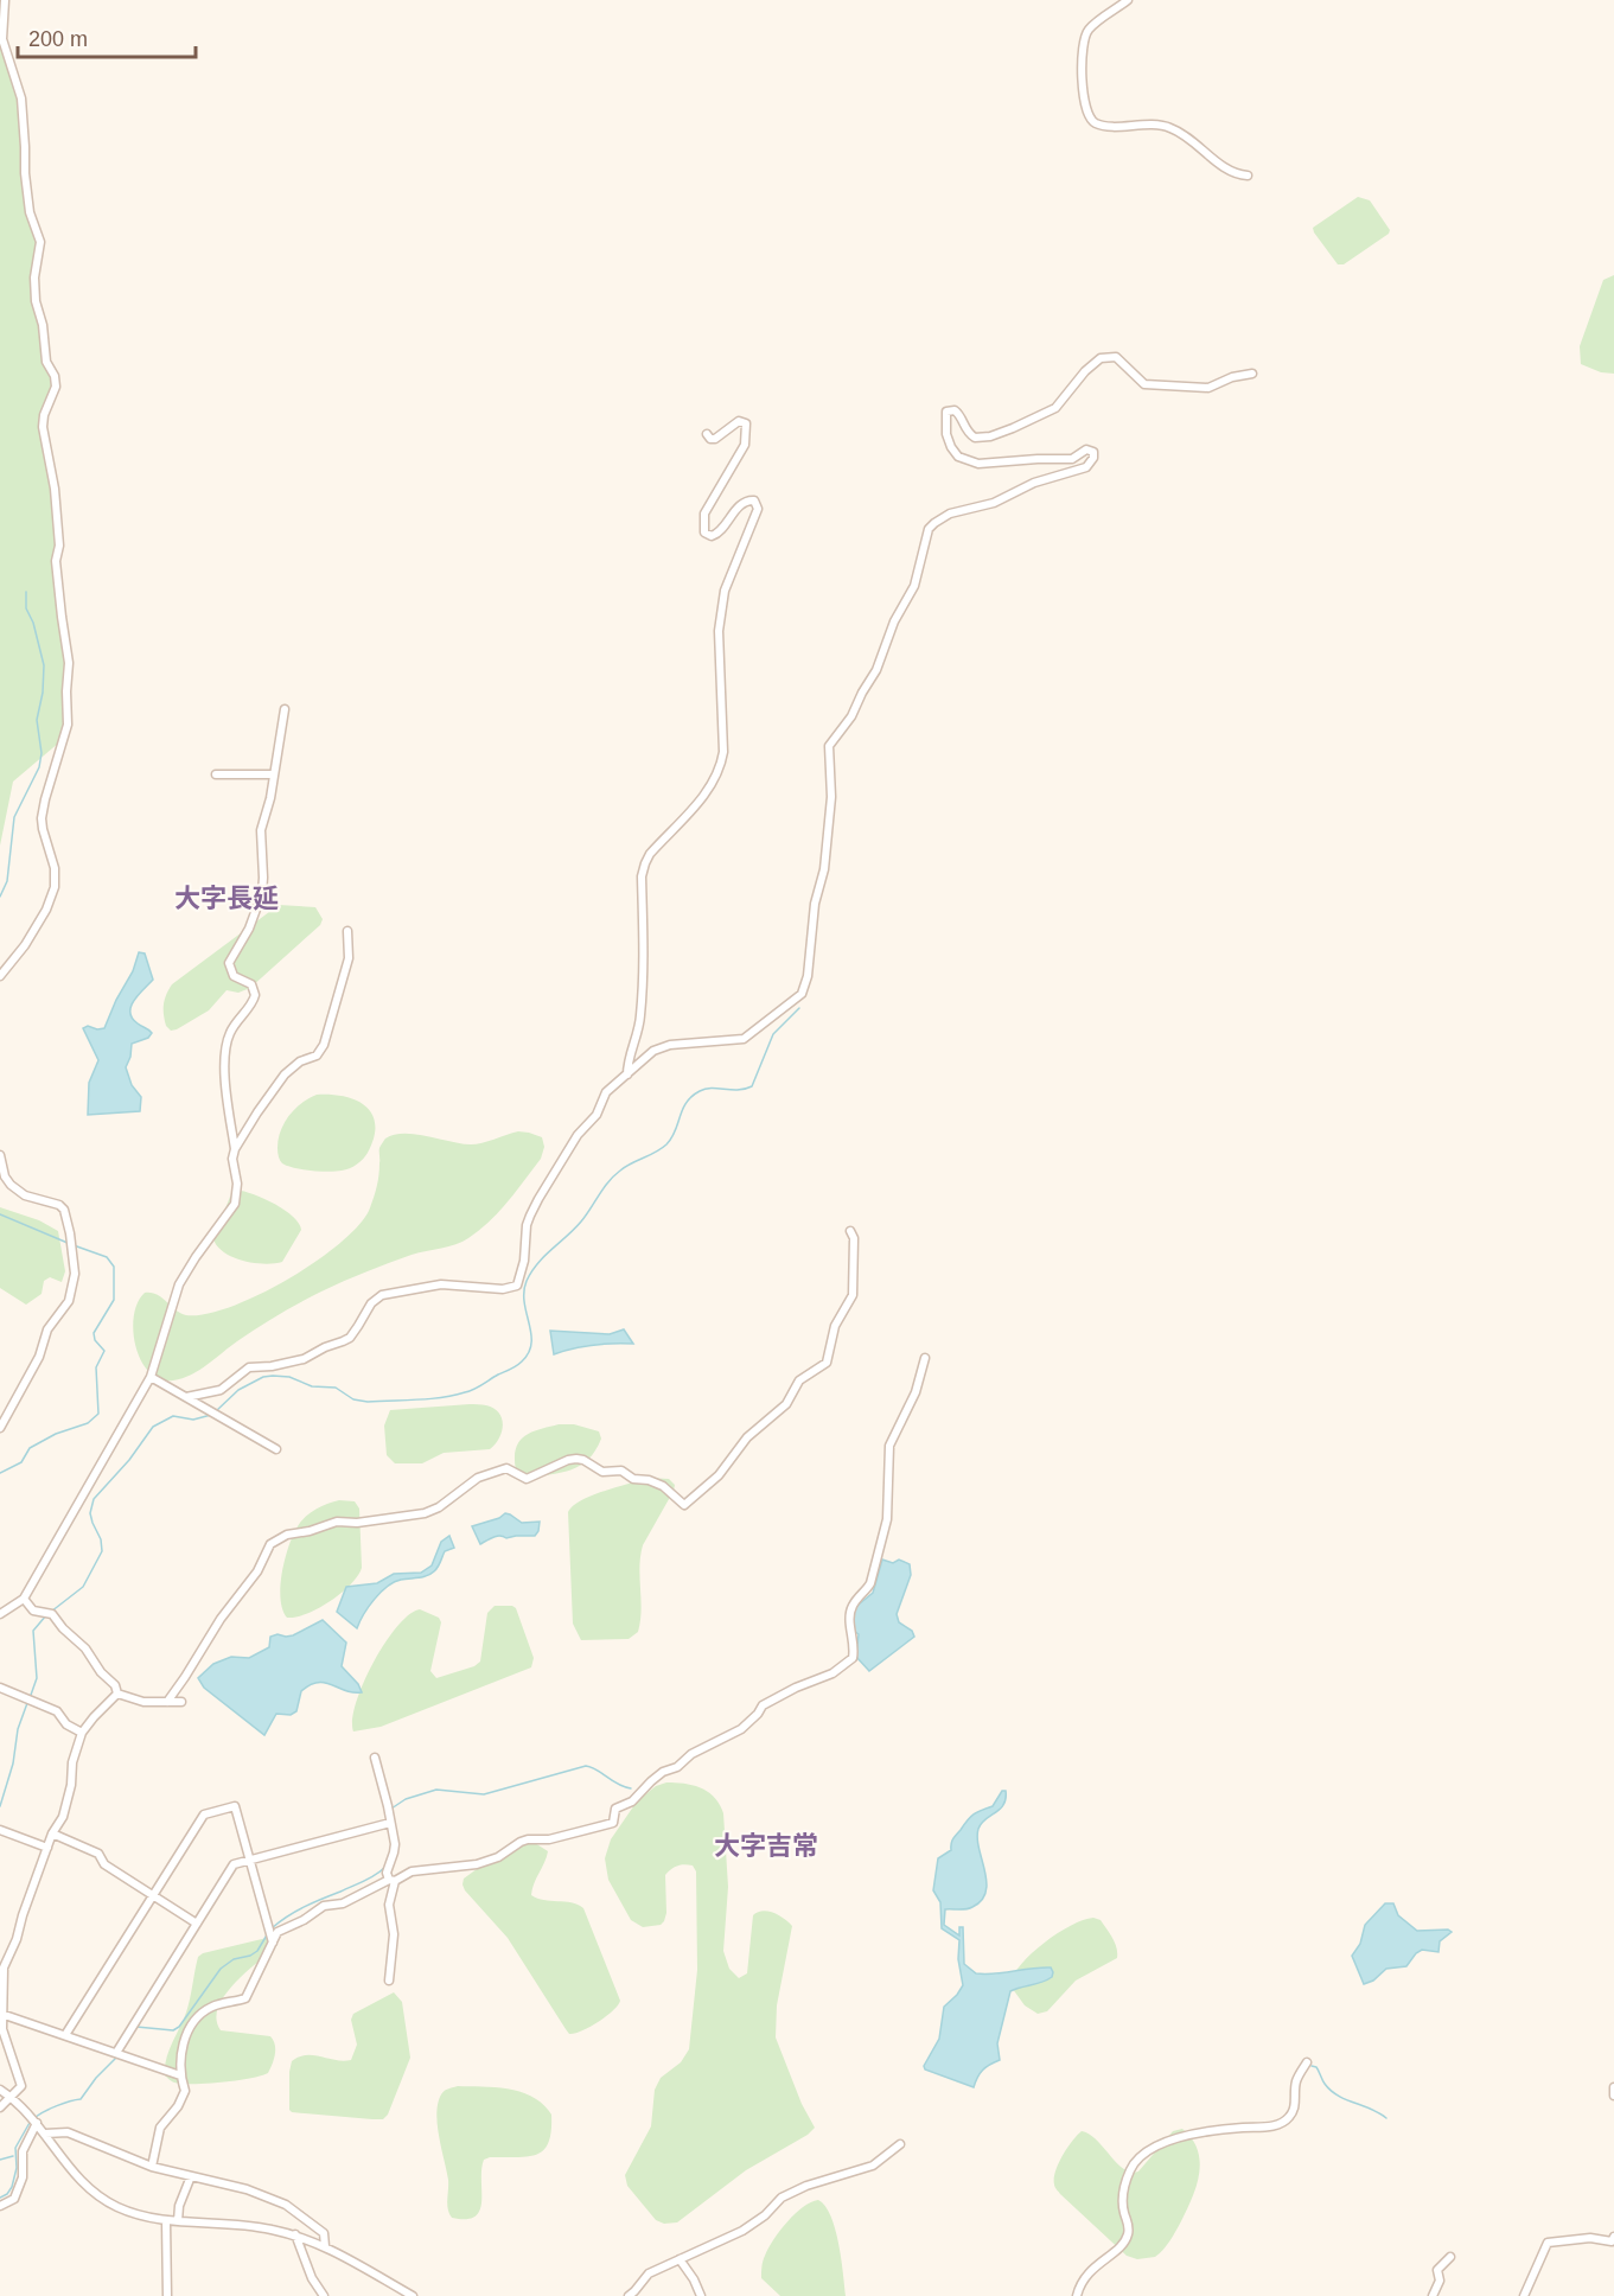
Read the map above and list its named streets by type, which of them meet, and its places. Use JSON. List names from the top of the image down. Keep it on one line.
{"districts":["大字長延","大字吉常"],"scale_bar":"200 m"}
